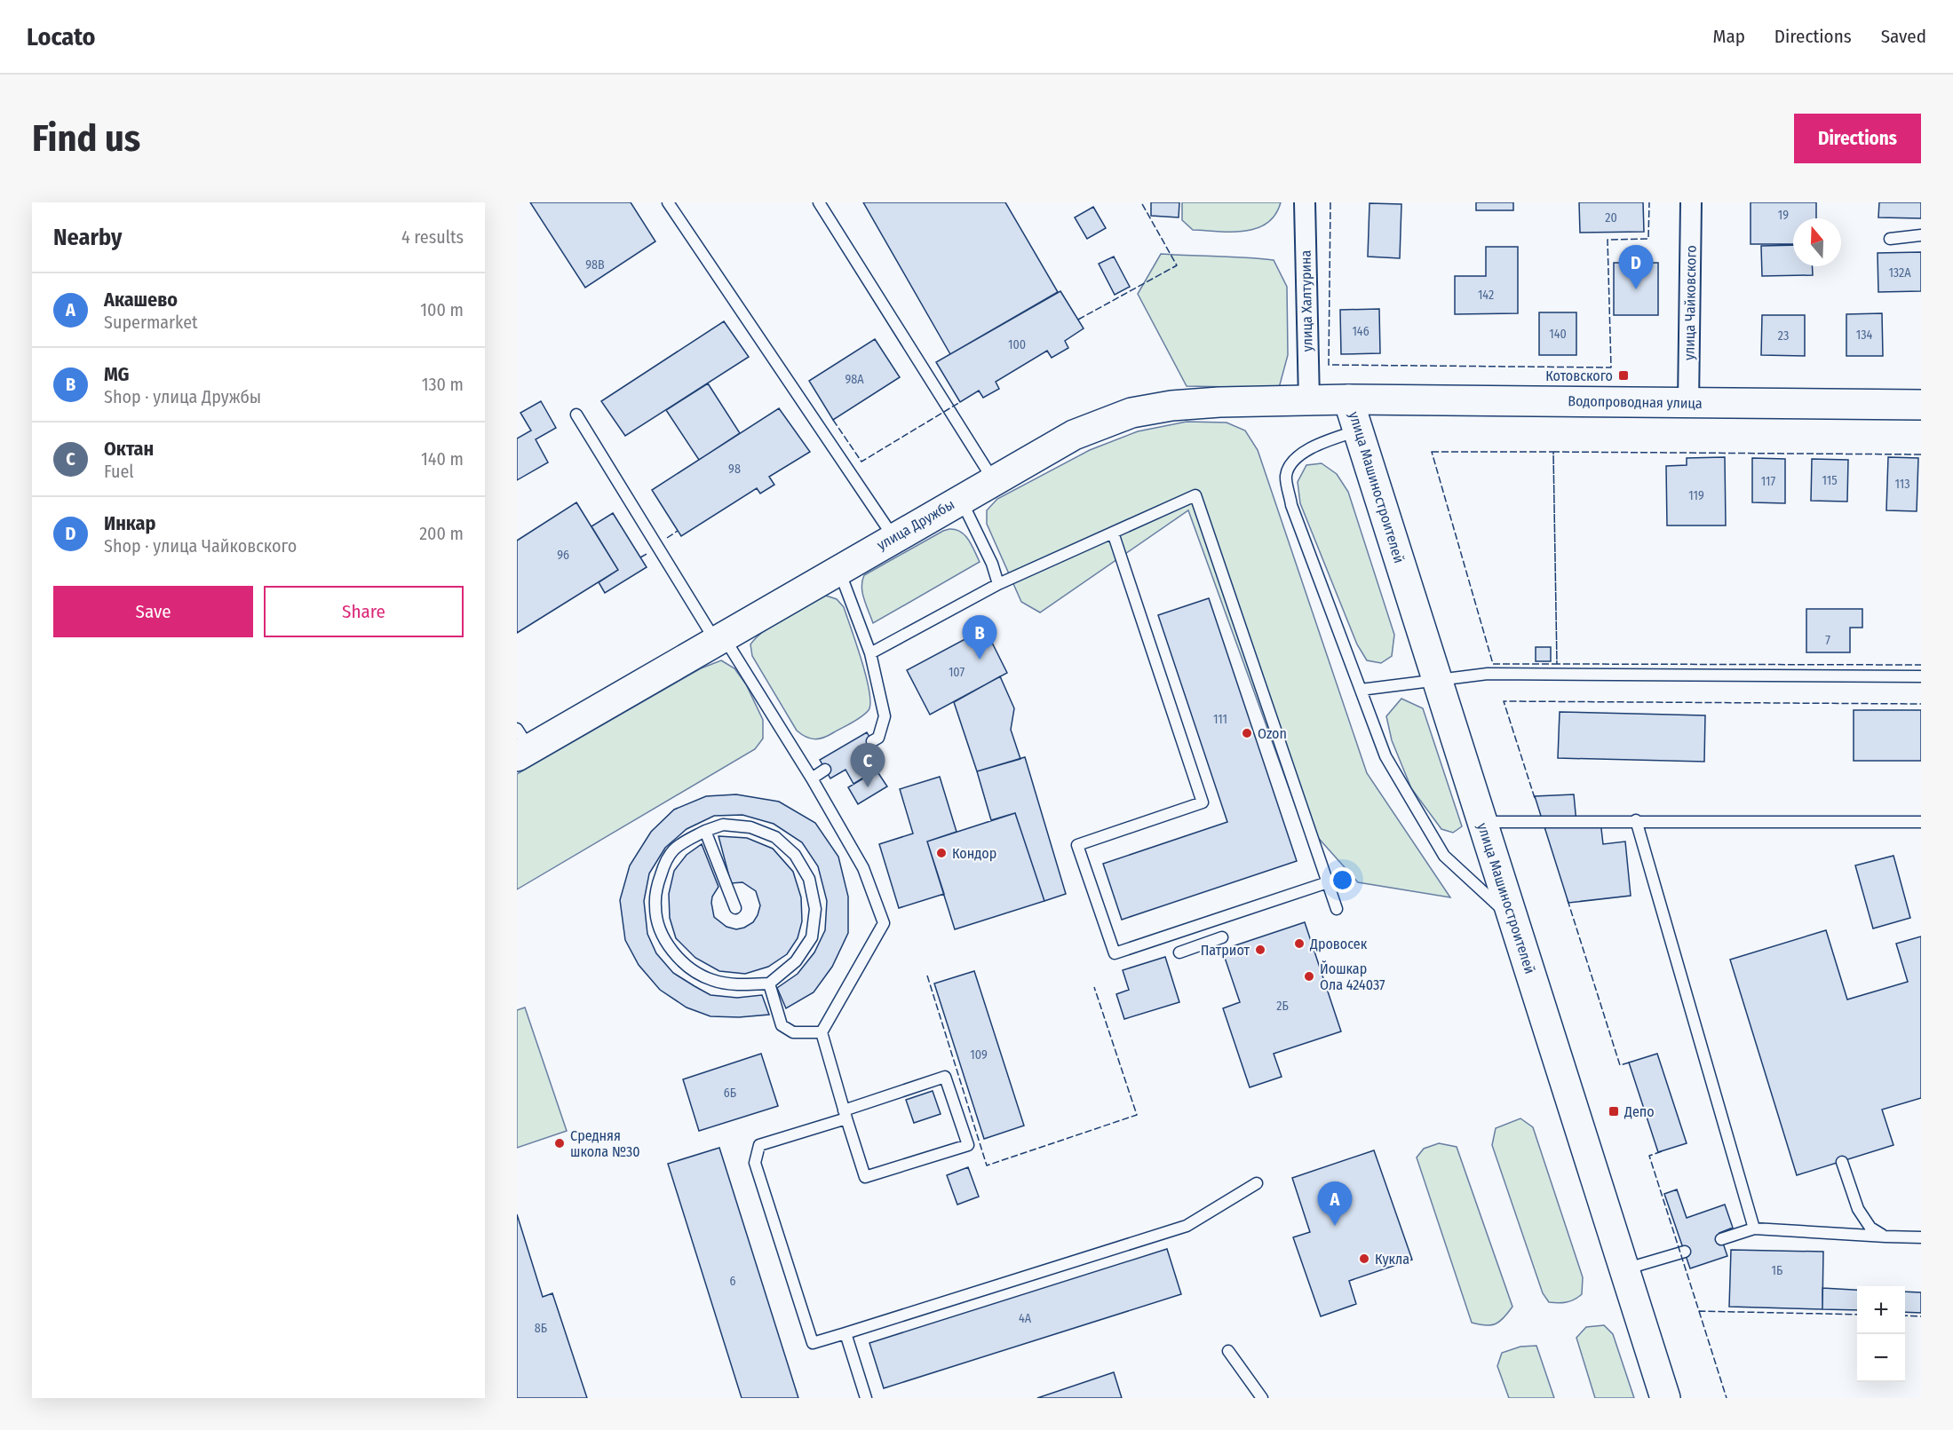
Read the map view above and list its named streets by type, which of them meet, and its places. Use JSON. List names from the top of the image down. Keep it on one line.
{"streets":{"main road":["Водопроводная улица","улица Машиностроителей","улица Дружбы"],"street":["улица Халтурина","улица Чайковского"]},"crossings":[["улица Халтурина","улица Дружбы"],["улица Чайковского","Водопроводная улица"],["Водопроводная улица","улица Машиностроителей"],["Водопроводная улица","улица Дружбы"],["улица Машиностроителей","улица Дружбы"]],"places":{"transit":["Котовского","Депо"],"other":["Ozon","Кондор","Дровосек","Патриот","Йошкар Ола 424037","Средняя школа №30","Кукла"]},"house_numbers":["19","20","98В","132А","142","146","140","134","23","100","98А","98","115","117","113","119","96","7","107","111","2Б","109","6Б","1Б","6","4А","8Б"],"north":"top","page":{"header":"Locato","nav":["Map","Directions","Saved"],"buttons":["Directions",["Save","Share"]],"title":"Find us","heading":["Nearby","4 results"],"pins":["D","B","C","A"],"list":[{"mark":"A","name":"Акашево","note":"Supermarket","value":"100 m"},{"mark":"B","name":"MG","note":"Shop · улица Дружбы","value":"130 m"},{"mark":"C","name":"Октан","note":"Fuel","value":"140 m"},{"mark":"D","name":"Инкар","note":"Shop · улица Чайковского","value":"200 m"}],"map_buttons":["+","−"]}}
